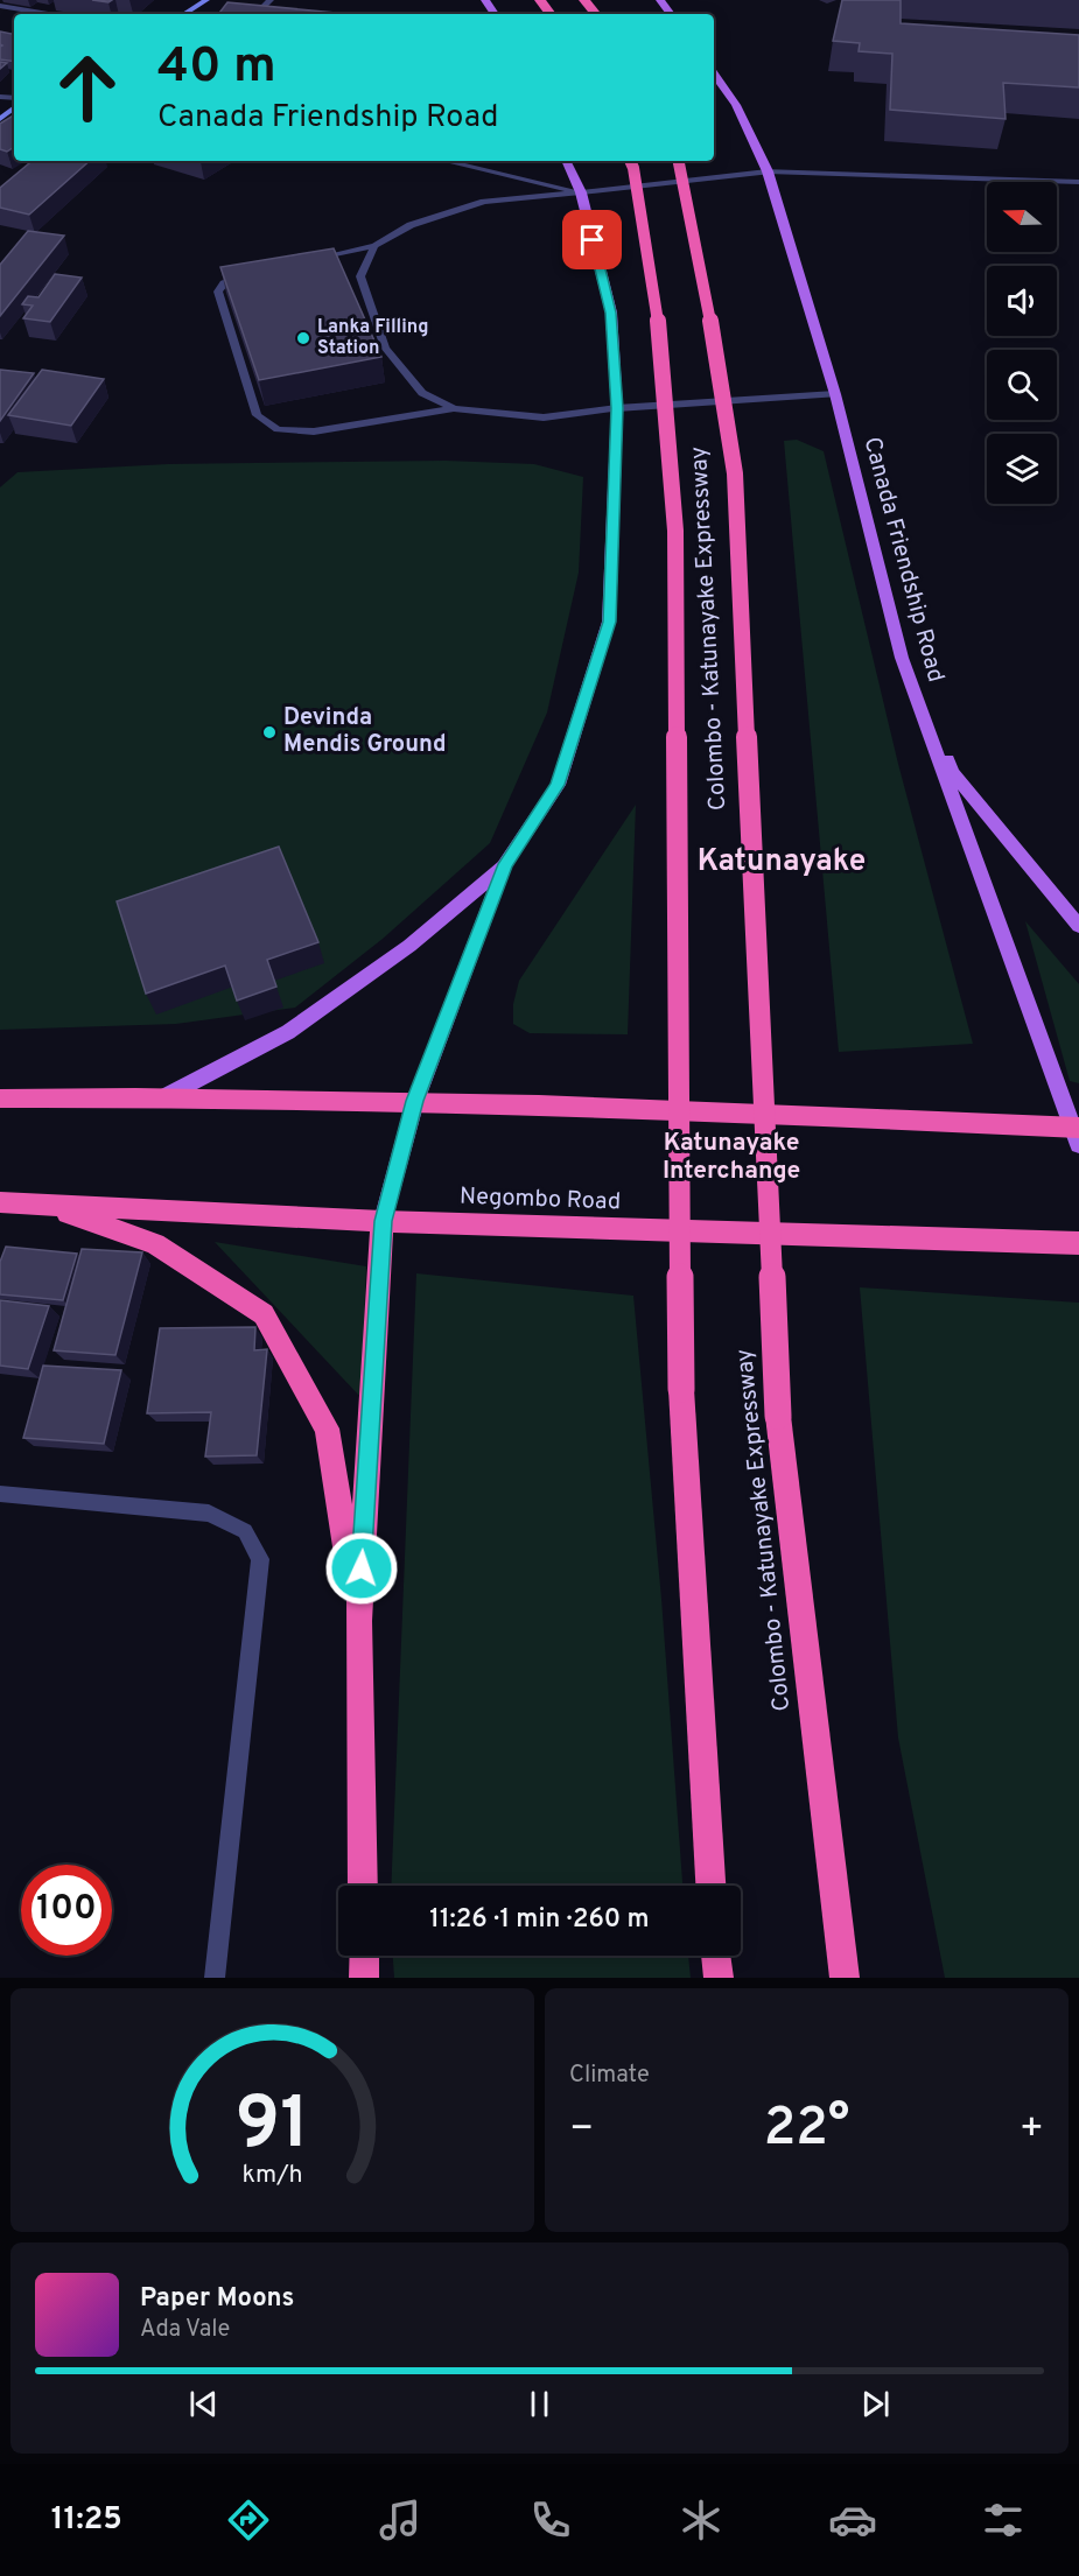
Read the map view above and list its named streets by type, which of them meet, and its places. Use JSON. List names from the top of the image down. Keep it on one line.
{"streets":{"highway":["Colombo - Katunayake Expressway","Negombo Road"],"main road":["Canada Friendship Road"]},"districts":["Katunayake","Katunayake Interchange"],"places":["Lanka Filling Station","Devinda Mendis Ground"],"north":"left","page":{"turn":["40 m","Canada Friendship Road"],"limit":"100","trip":"11:26 · 1 min · 260 m","tile":"Climate","heat":["−","22°","+"],"song":["Paper Moons","Ada Vale"],"tabs":"11:25","gauge":["91","km/h"]}}
